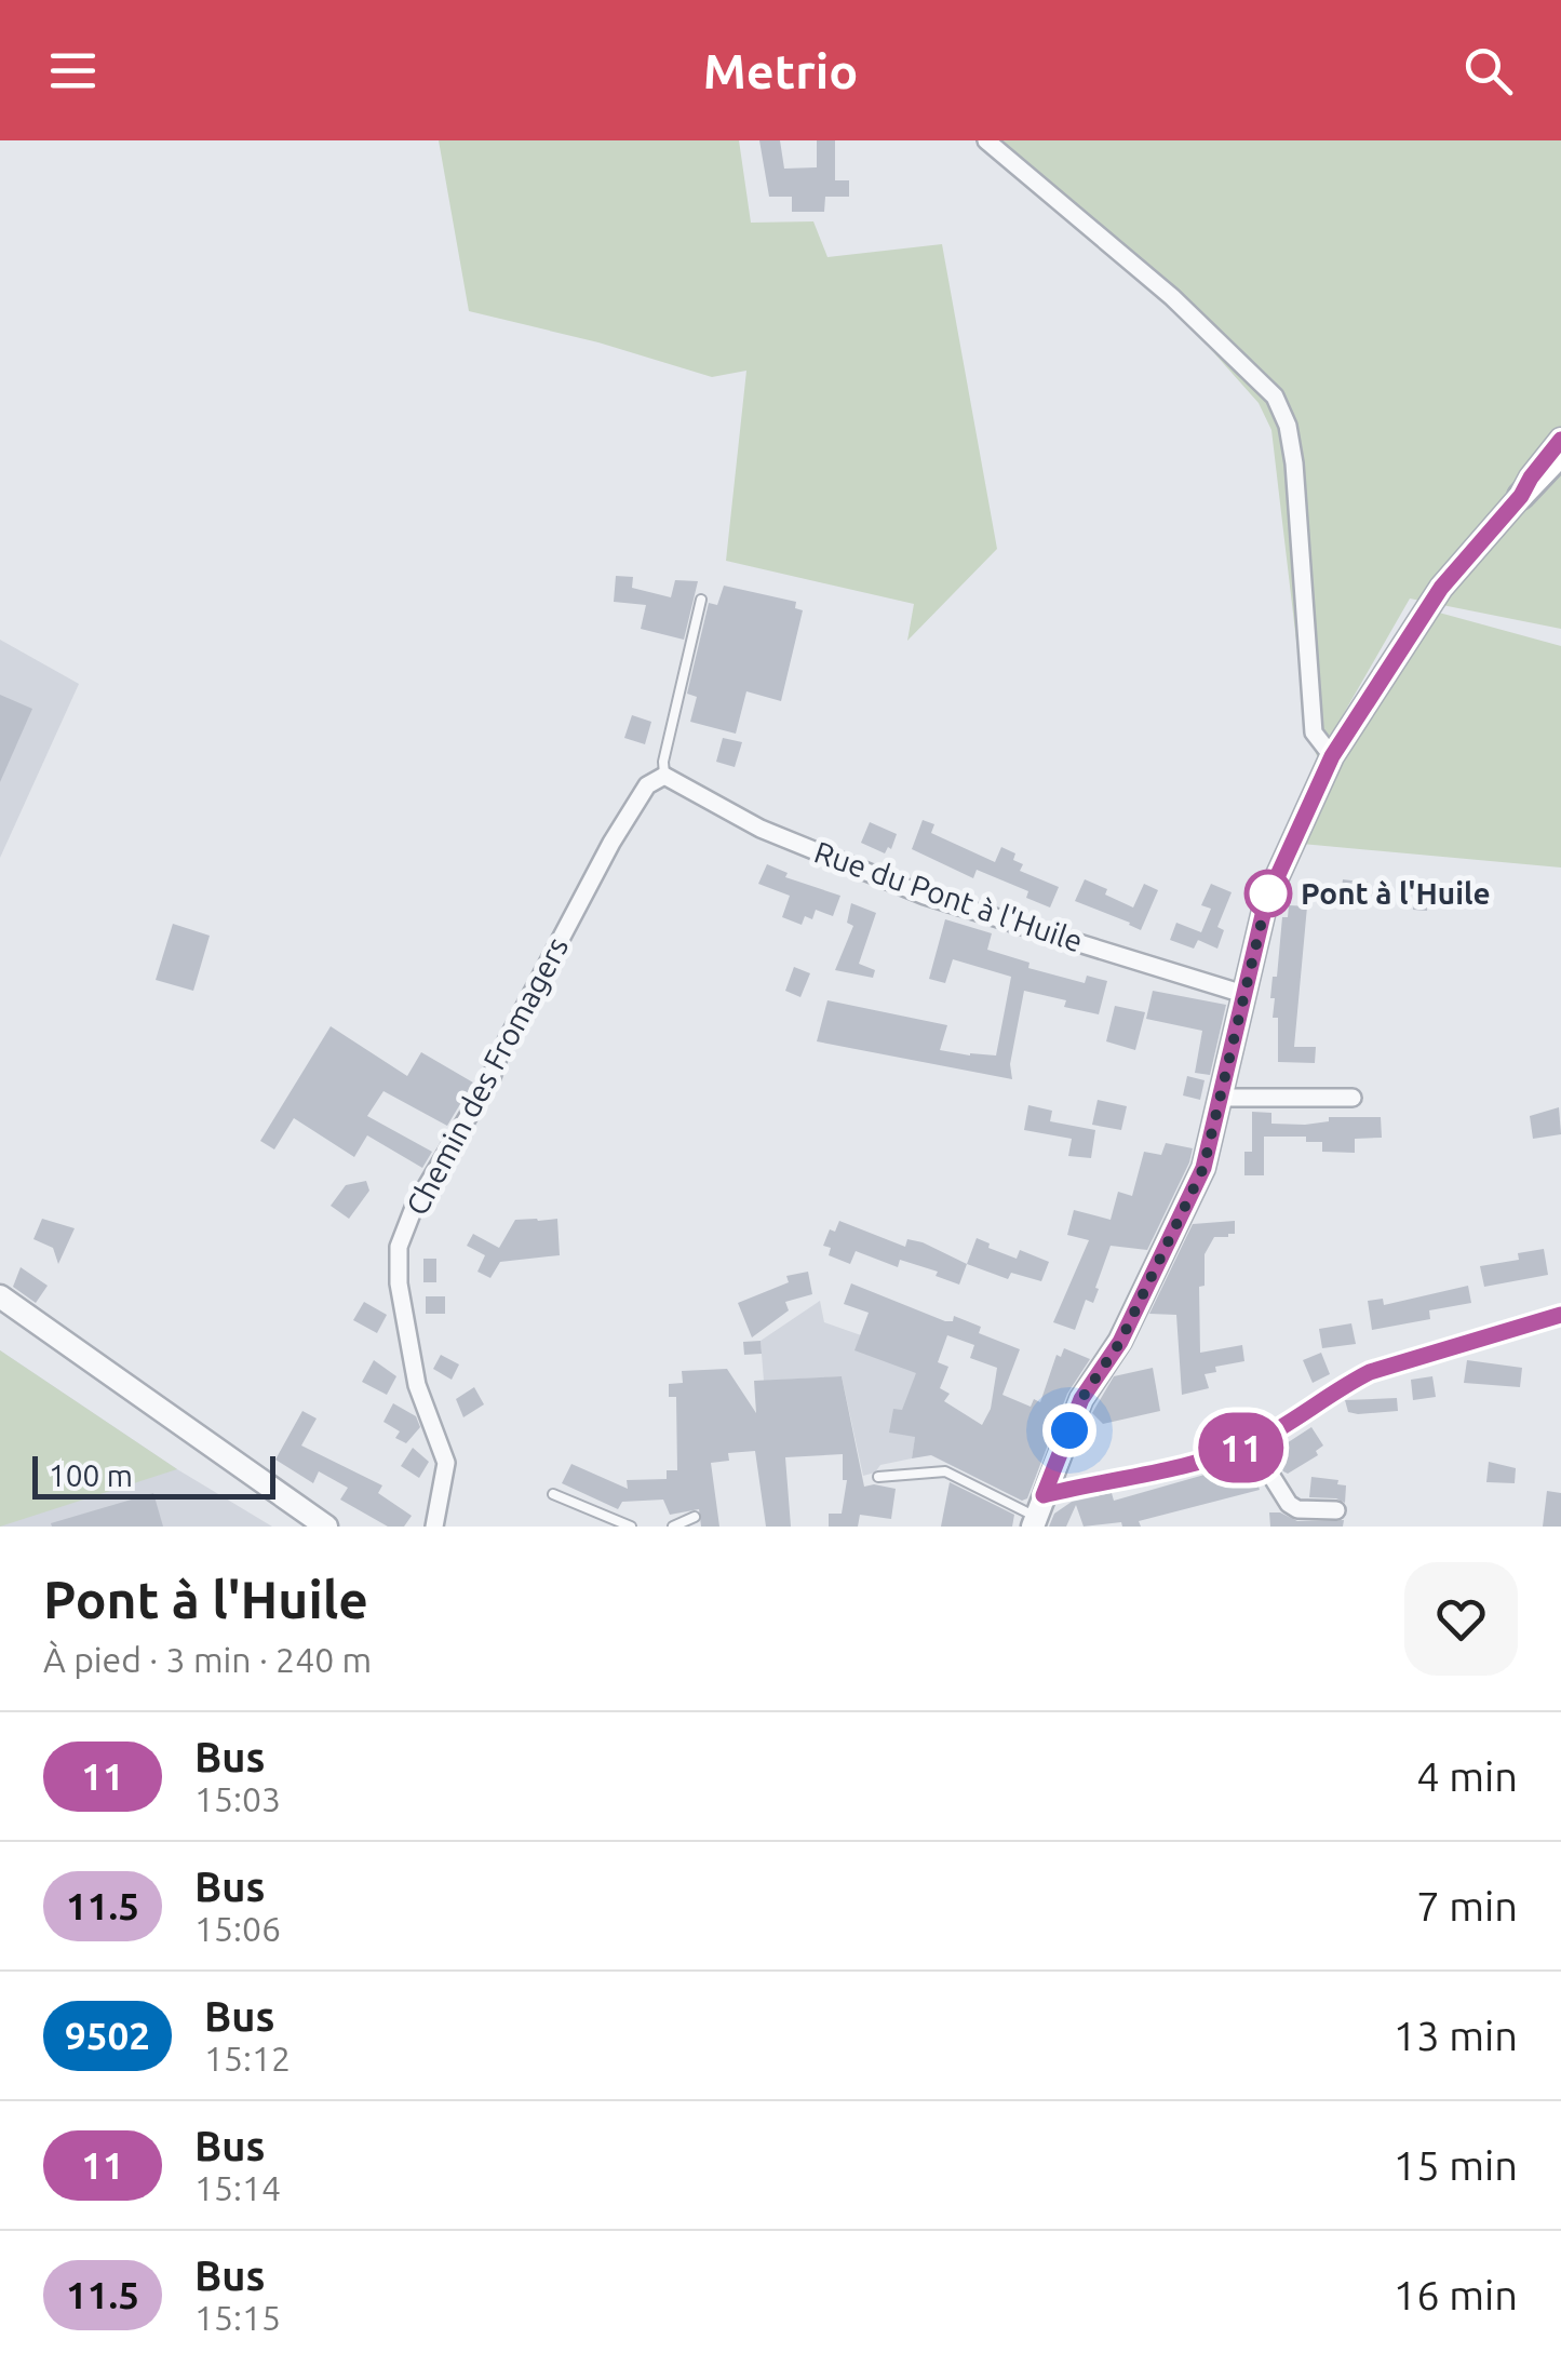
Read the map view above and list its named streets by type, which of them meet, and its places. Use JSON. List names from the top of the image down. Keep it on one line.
{"streets":{"street":["Rue du Pont à l'Huile","Chemin des Fromagers"]},"crossings":[["Rue du Pont à l'Huile","Chemin des Fromagers"]],"places":["Pont à l'Huile"],"lines":["bus line 11"],"scale_bar":"100 m","page":{"header":"Metrio","on_map":"11","scale":"100 m","heading":["Pont à l'Huile","À pied · 3 min · 240 m"],"list":[{"mark":"11","name":"Bus","note":"15:03","value":"4 min"},{"mark":"11.5","name":"Bus","note":"15:06","value":"7 min"},{"mark":"9502","name":"Bus","note":"15:12","value":"13 min"},{"mark":"11","name":"Bus","note":"15:14","value":"15 min"},{"mark":"11.5","name":"Bus","note":"15:15","value":"16 min"}]}}
